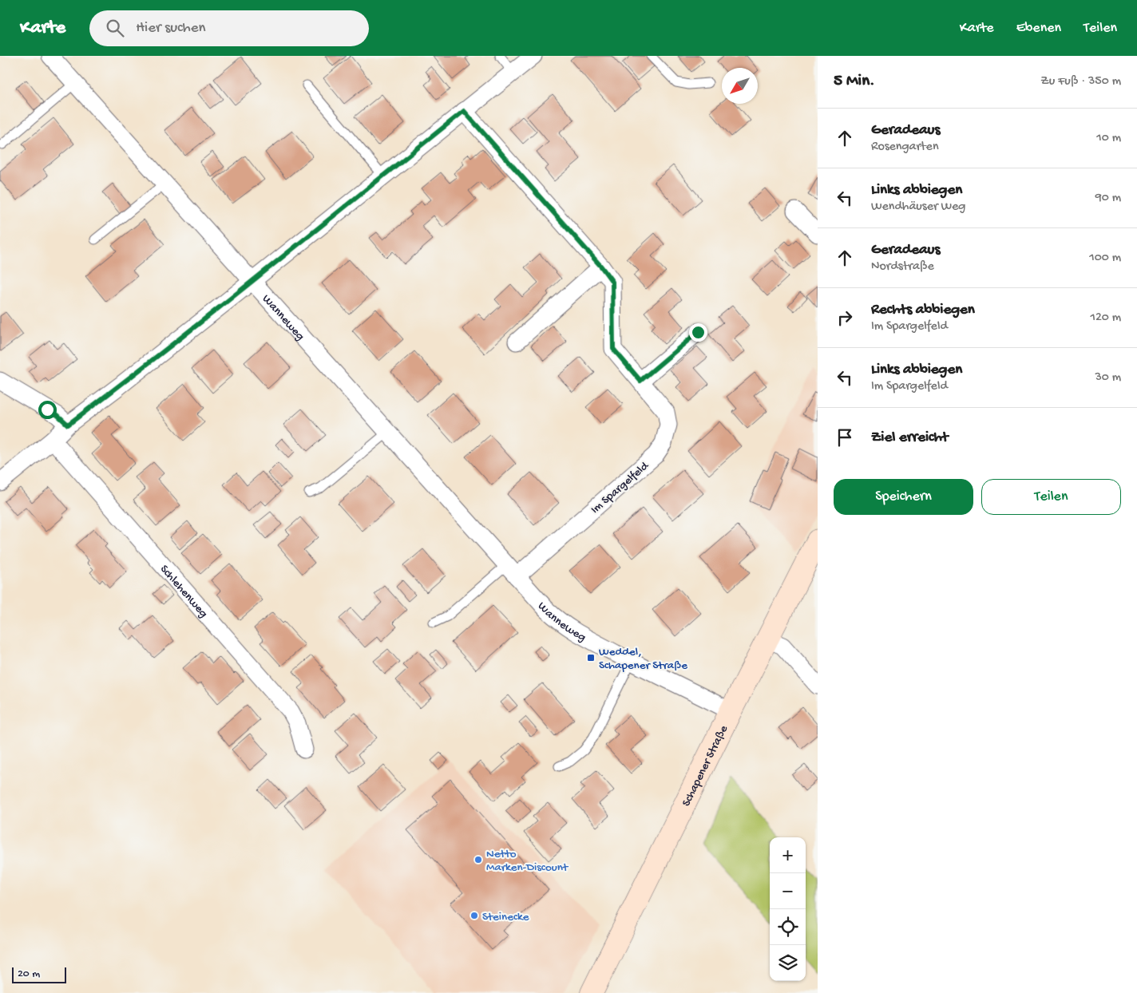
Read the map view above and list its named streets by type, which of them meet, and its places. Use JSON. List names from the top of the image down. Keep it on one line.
{"streets":{"street":["Wanneweg","Im Spargelfeld","Schlehenweg","Schapener Straße"]},"crossings":[["Wanneweg","Im Spargelfeld"],["Wanneweg","Schapener Straße"]],"places":{"transit":["Weddel, Schapener Straße"],"other":["Netto Marken-Discount","Steinecke"]},"scale_bar":"20 m","north":"bottom left","page":{"header":"Karte","search":"Hier suchen","nav":["Karte","Ebenen","Teilen"],"heading":["5 Min.","Zu Fuß · 350 m"],"list":[["Geradeaus","Rosengarten","10 m"],["Links abbiegen","Wendhäuser Weg","90 m"],["Geradeaus","Nordstraße","100 m"],["Rechts abbiegen","Im Spargelfeld","120 m"],["Links abbiegen","Im Spargelfeld","30 m"],"Ziel erreicht"],"buttons":["Speichern","Teilen"],"map_buttons":["+","−"],"scale":"20 m"}}
